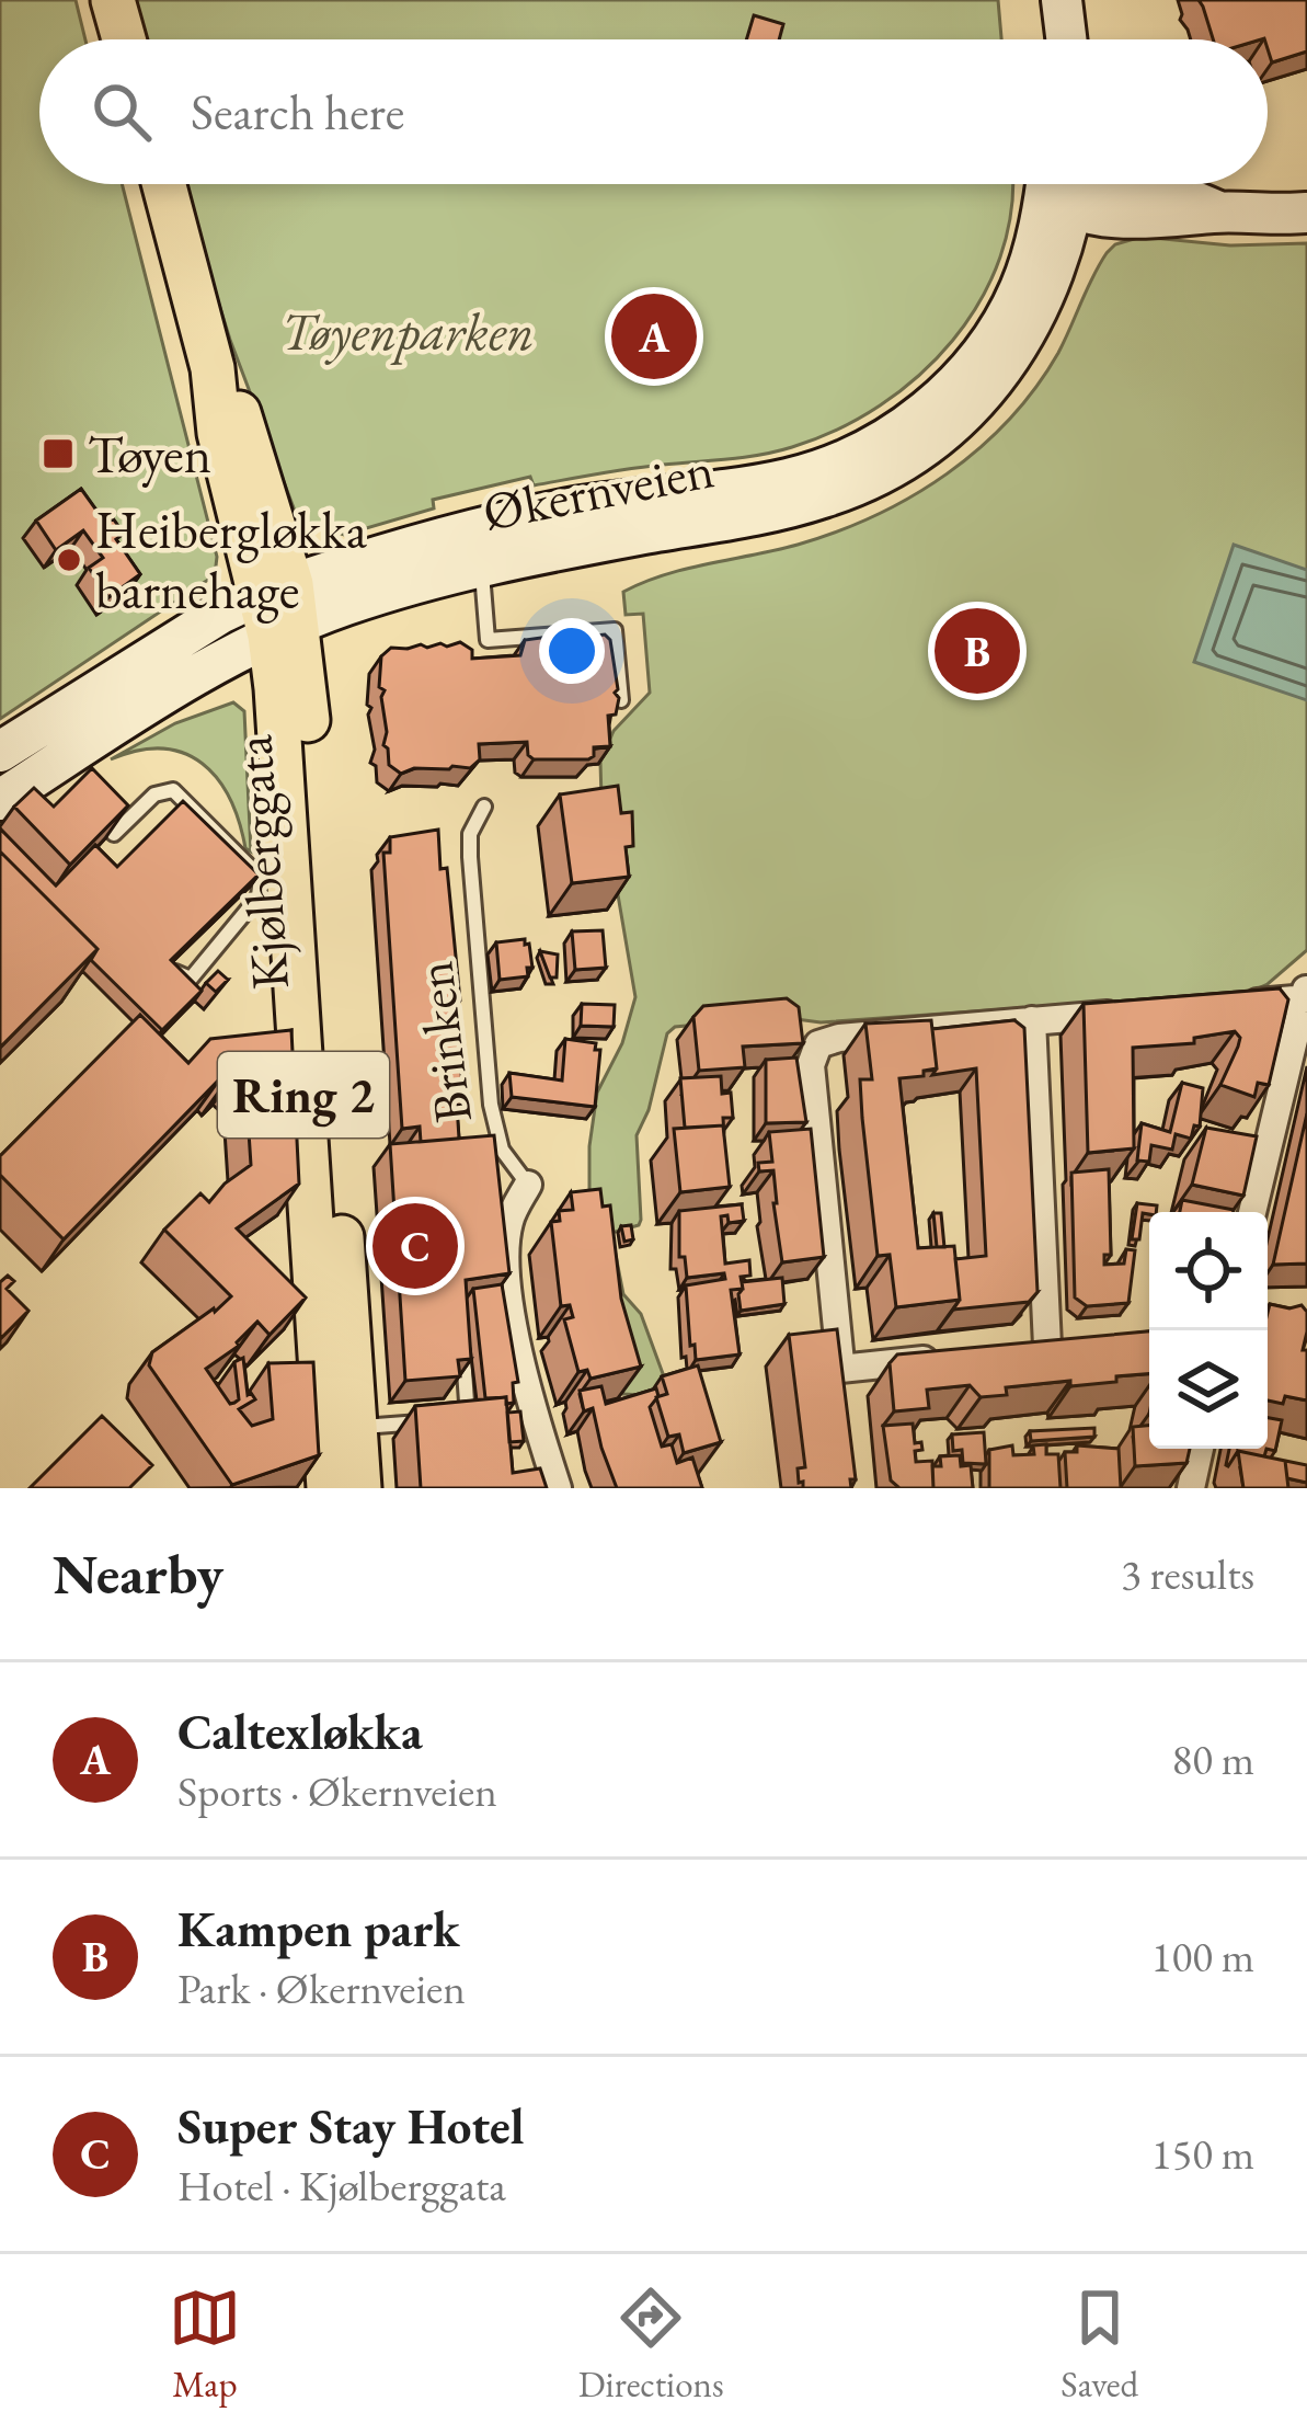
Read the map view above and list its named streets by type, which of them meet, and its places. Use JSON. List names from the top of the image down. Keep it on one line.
{"streets":{"main road":["Økernveien","Kjølberggata","Ring 2"],"street":["Brinken"]},"crossings":[["Økernveien","Kjølberggata"],["Økernveien","Ring 2"],["Kjølberggata","Ring 2"]],"parks":["Tøyenparken"],"places":{"transit":["Tøyen"],"other":["Heibergløkka barnehage"]},"page":{"search":"Search here","pins":["A","B","C"],"heading":["Nearby","3 results"],"list":[{"mark":"A","name":"Caltexløkka","note":"Sports · Økernveien","value":"80 m"},{"mark":"B","name":"Kampen park","note":"Park · Økernveien","value":"100 m"},{"mark":"C","name":"Super Stay Hotel","note":"Hotel · Kjølberggata","value":"150 m"}],"nav":["Map","Directions","Saved"]}}
